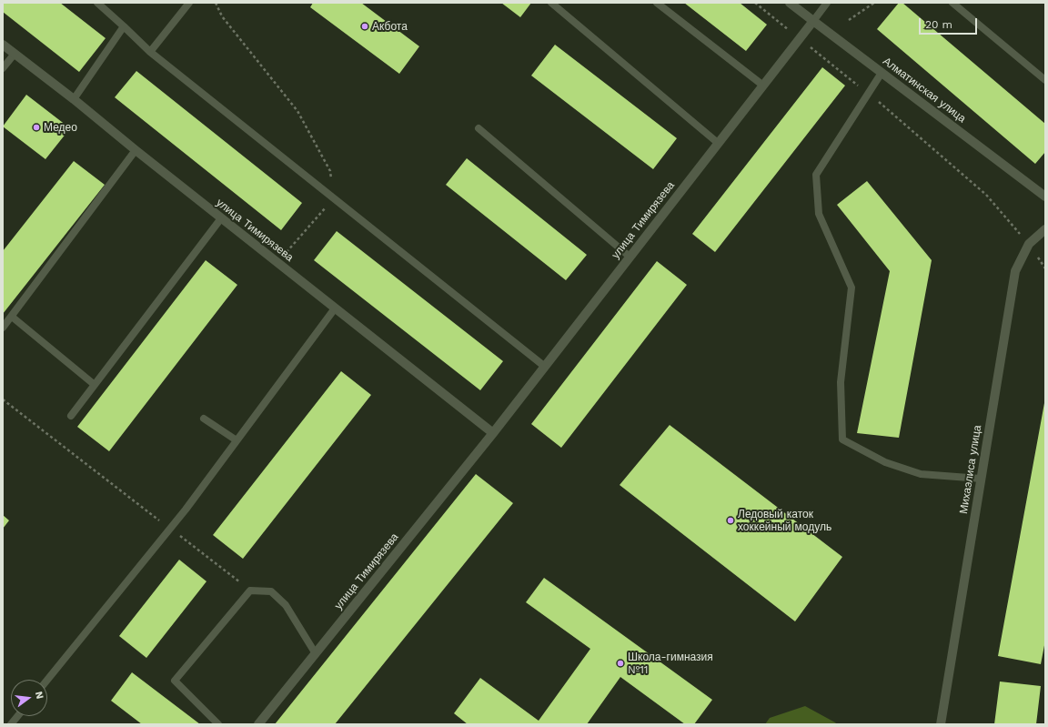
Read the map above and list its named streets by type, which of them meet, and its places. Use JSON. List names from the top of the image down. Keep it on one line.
{"streets":{"street":["Алматинская улица","улица Тимирязева","Михаэлиса улица"]},"crossings":[["Алматинская улица","улица Тимирязева"]],"places":["Акбота","Медео","Ледовый каток хоккейный модуль","Школа-гимназия №11"],"scale_bar":"20 m","north":"right"}
